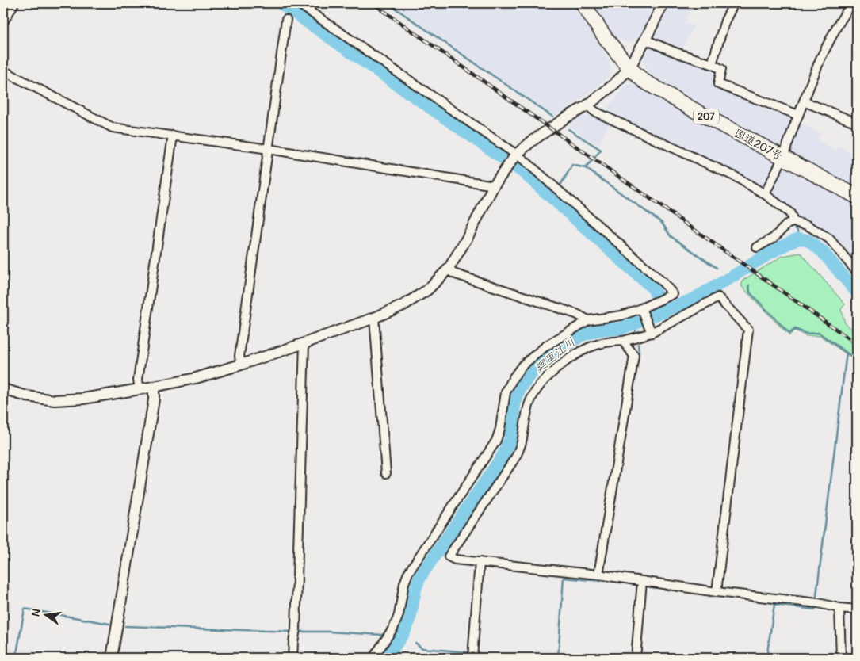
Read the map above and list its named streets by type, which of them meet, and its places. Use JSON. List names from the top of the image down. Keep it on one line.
{"streets":{"highway":["207","国道207号"]},"water":["廻里江川"],"north":"left"}
